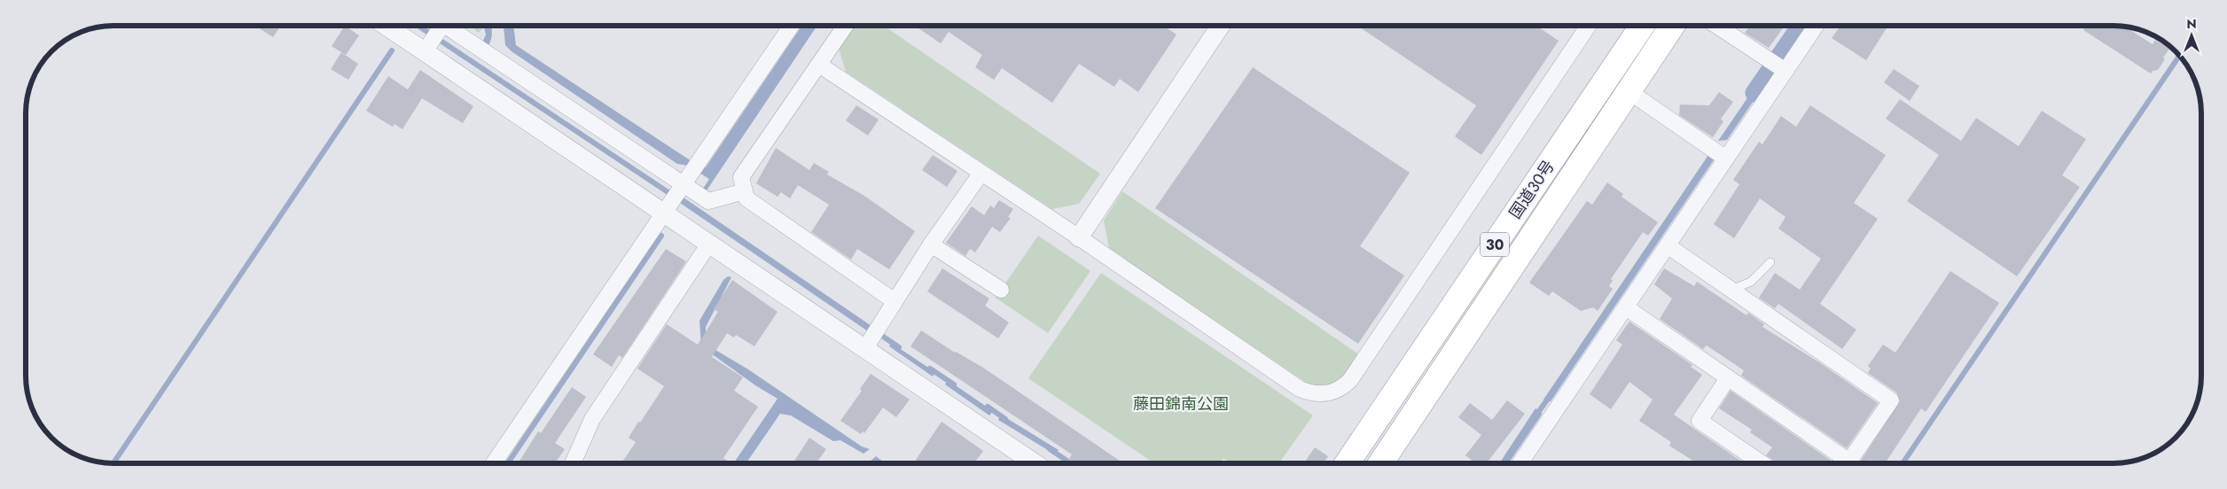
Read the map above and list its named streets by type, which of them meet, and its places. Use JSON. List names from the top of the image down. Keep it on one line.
{"streets":{"highway":["国道30号","30"]},"parks":["藤田錦南公園"],"north":"top"}
